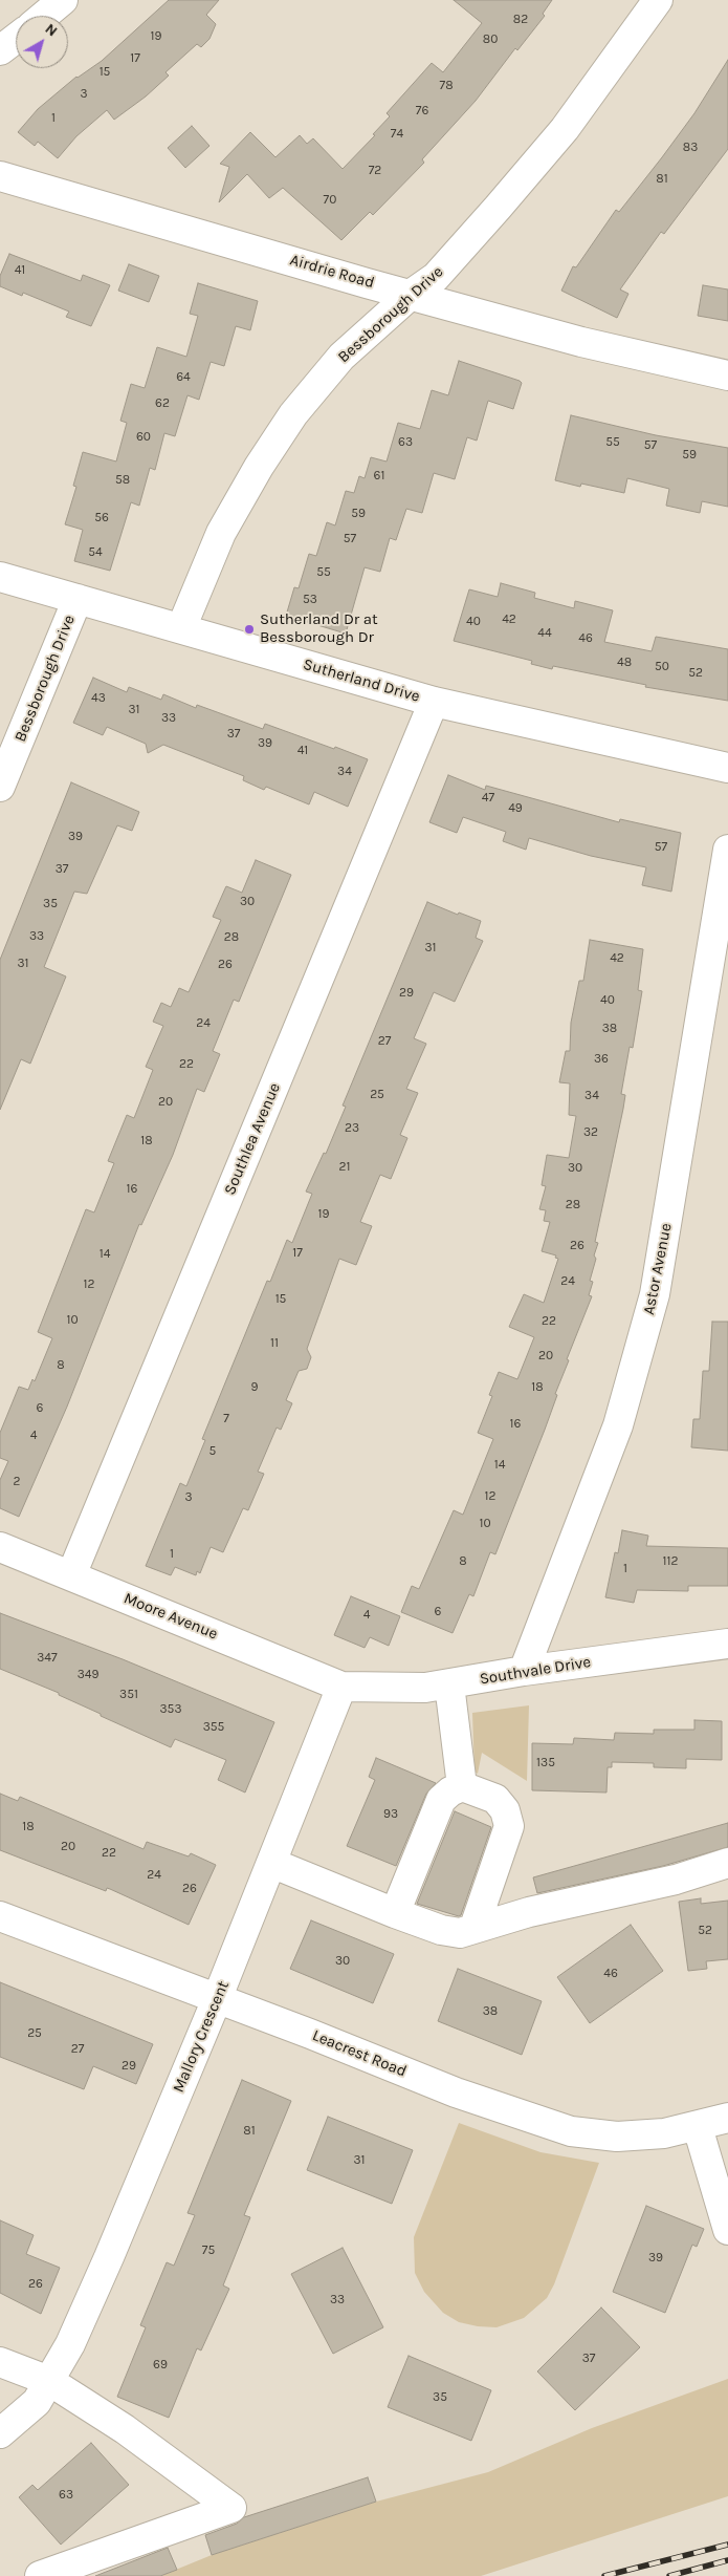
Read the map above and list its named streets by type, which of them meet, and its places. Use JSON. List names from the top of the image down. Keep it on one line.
{"streets":{"street":["Airdrie Road","Bessborough Drive","Sutherland Drive","Southlea Avenue","Astor Avenue","Moore Avenue","Southvale Drive","Mallory Crescent","Leacrest Road"]},"crossings":[["Airdrie Road","Bessborough Drive"],["Bessborough Drive","Sutherland Drive"],["Sutherland Drive","Southlea Avenue"],["Southlea Avenue","Moore Avenue"],["Astor Avenue","Southvale Drive"],["Moore Avenue","Southvale Drive"],["Moore Avenue","Mallory Crescent"],["Southvale Drive","Mallory Crescent"],["Mallory Crescent","Leacrest Road"]],"places":["Sutherland Dr at Bessborough Dr"],"house_numbers":["82","19","80","17","15","78","3","76","1","74","83","72","81","70","41","64","62","60","63","55","57","59","61","58","59","56","57","54","55","53","42","40","44","46","48","50","52","43","31","33","37","39","41","34","47","49","39","57","37","30","35","33","28","31","42","31","26","29","40","24","38","27","36","22","25","34","20","23","32","18","21","30","16","28","19","26","17","14","24","12","15","10","22","11","20","8","9","18","6","7","16","4","5","14","2","12","3","10","1","8","112","1","6","4","347","349","351","353","355","135","93","18","20","22","24","26","52","30","46","38","25","27","29","81","31","75","39","26","33","37","69","35","63"],"north":"top right"}
